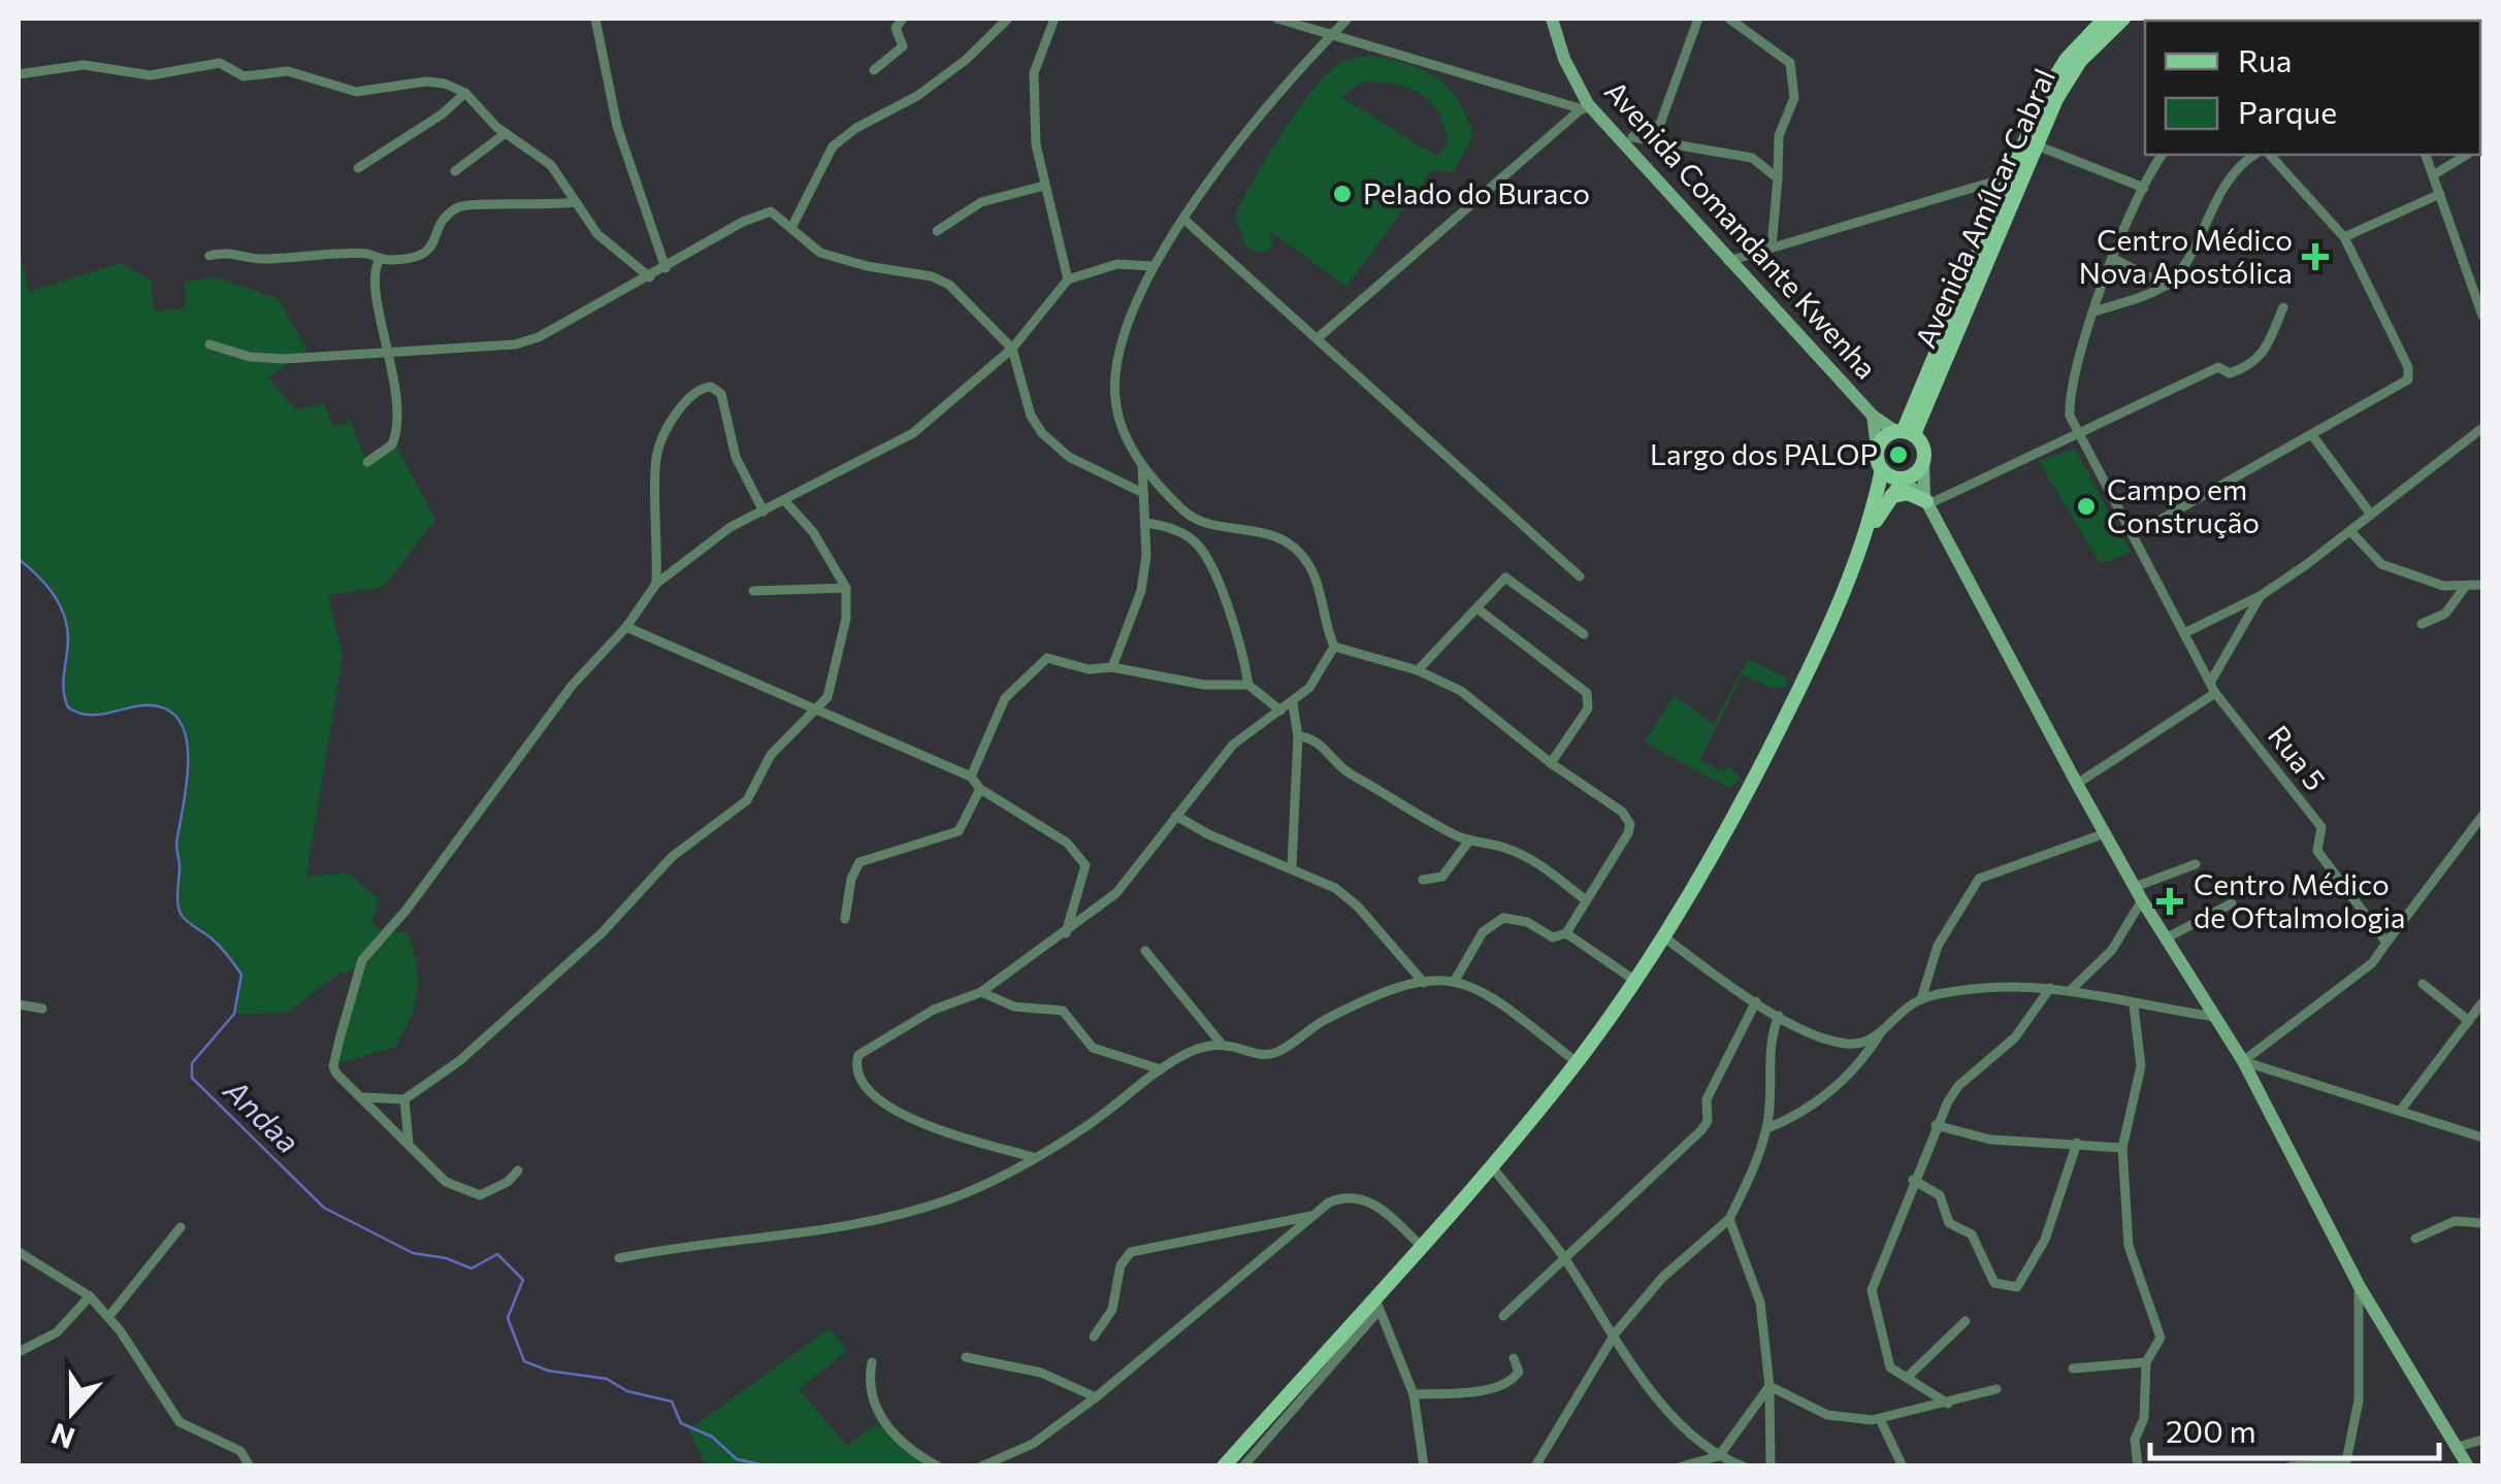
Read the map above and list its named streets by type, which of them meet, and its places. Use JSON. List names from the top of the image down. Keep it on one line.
{"streets":{"main road":["Avenida Amílcar Cabral","Avenida Comandante Kwenha"],"street":["Rua 5"]},"crossings":[["Avenida Amílcar Cabral","Avenida Comandante Kwenha"]],"water":["Andaa"],"places":{"other":["Pelado do Buraco","Largo dos PALOP","Campo em Construção"],"health":["Centro Médico Nova Apostólica","Centro Médico de Oftalmologia"]},"legend":["Rua","Parque"],"scale_bar":"200 m","north":"bottom"}
